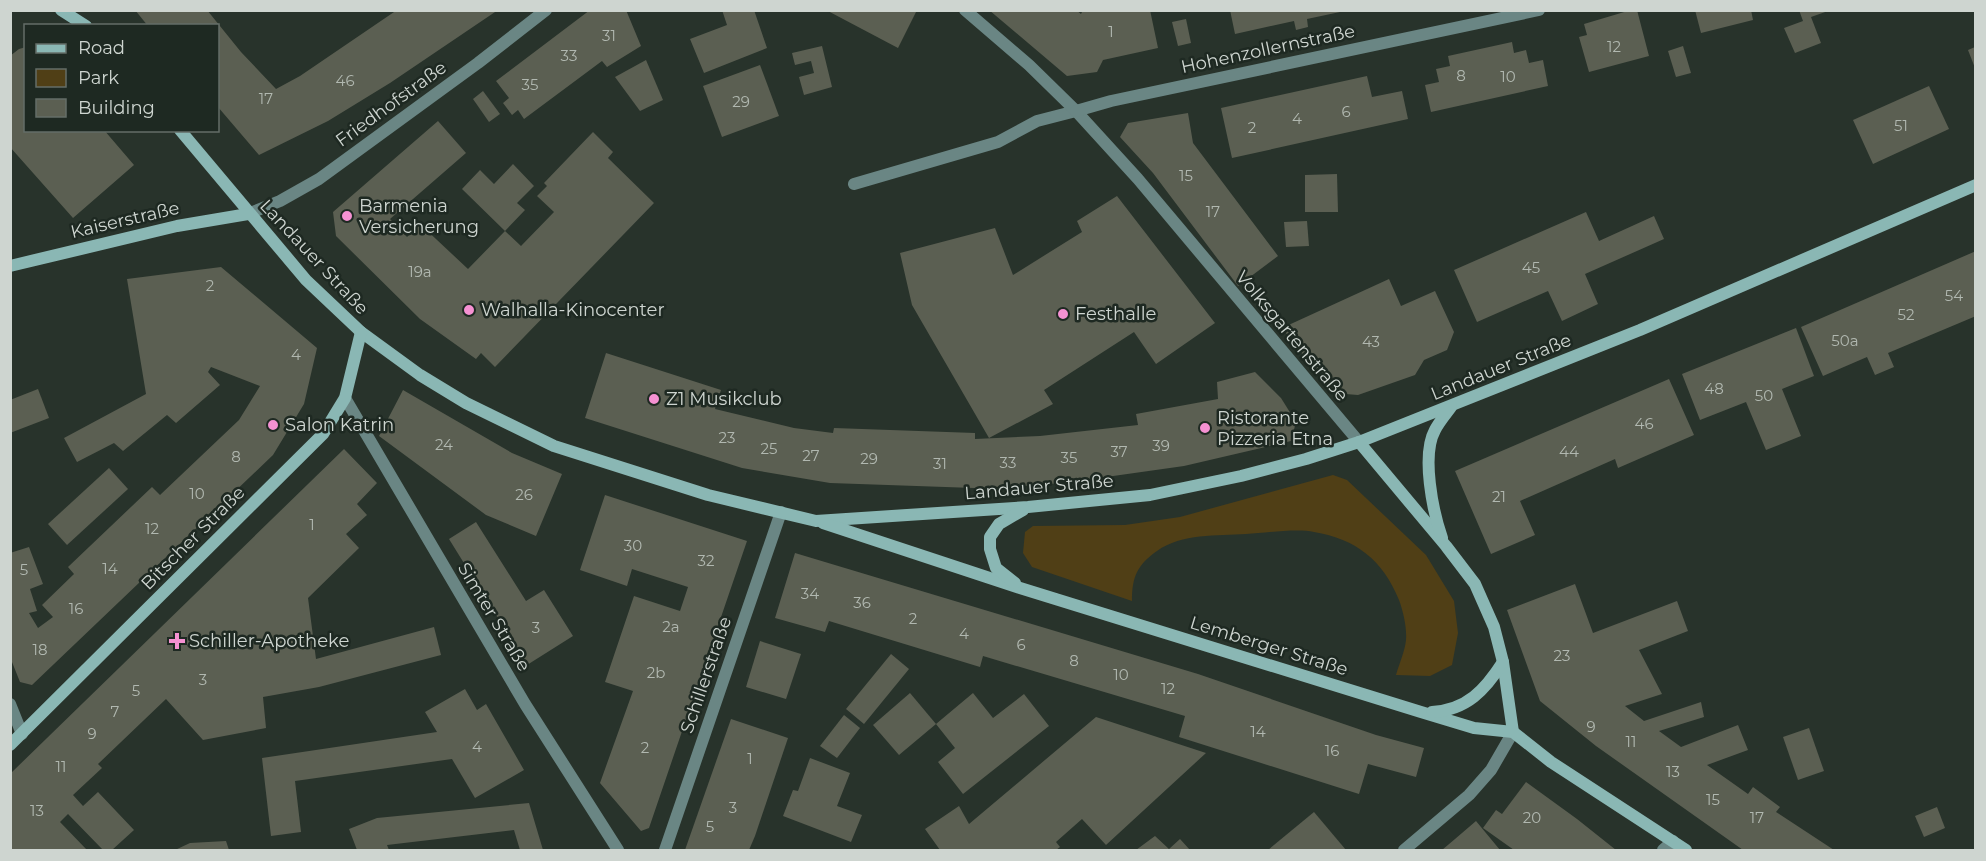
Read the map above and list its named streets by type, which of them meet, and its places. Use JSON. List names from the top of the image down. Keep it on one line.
{"streets":{"main road":["Kaiserstraße","Landauer Straße","Volksgartenstraße","Bitscher Straße","Lemberger Straße"],"street":["Hohenzollernstraße","Friedhofstraße","Simter Straße","Schillerstraße"]},"crossings":[["Hohenzollernstraße","Volksgartenstraße"],["Friedhofstraße","Kaiserstraße"],["Friedhofstraße","Landauer Straße"],["Kaiserstraße","Landauer Straße"],["Landauer Straße","Volksgartenstraße"],["Landauer Straße","Bitscher Straße"],["Landauer Straße","Lemberger Straße"],["Landauer Straße","Schillerstraße"],["Volksgartenstraße","Lemberger Straße"],["Bitscher Straße","Simter Straße"]],"places":{"other":["Barmenia Versicherung","Walhalla-Kinocenter","Festhalle","Z1 Musikclub","Salon Katrin","Ristorante Pizzeria Etna"],"health":["Schiller-Apotheke"]},"house_numbers":["1","31","12","33","8","10","46","35","17","29","6","4","51","2","15","17","45","19a","2","54","52","50a","43","4","48","50","46","23","24","39","25","37","44","27","8","35","29","33","31","10","26","21","1","12","30","32","14","5","34","36","16","2","2a","3","4","6","18","23","8","2b","10","3","12","5","7","9","14","9","11","4","2","16","1","11","13","15","3","13","20","17","5"],"legend":["Road","Park","Building"]}
